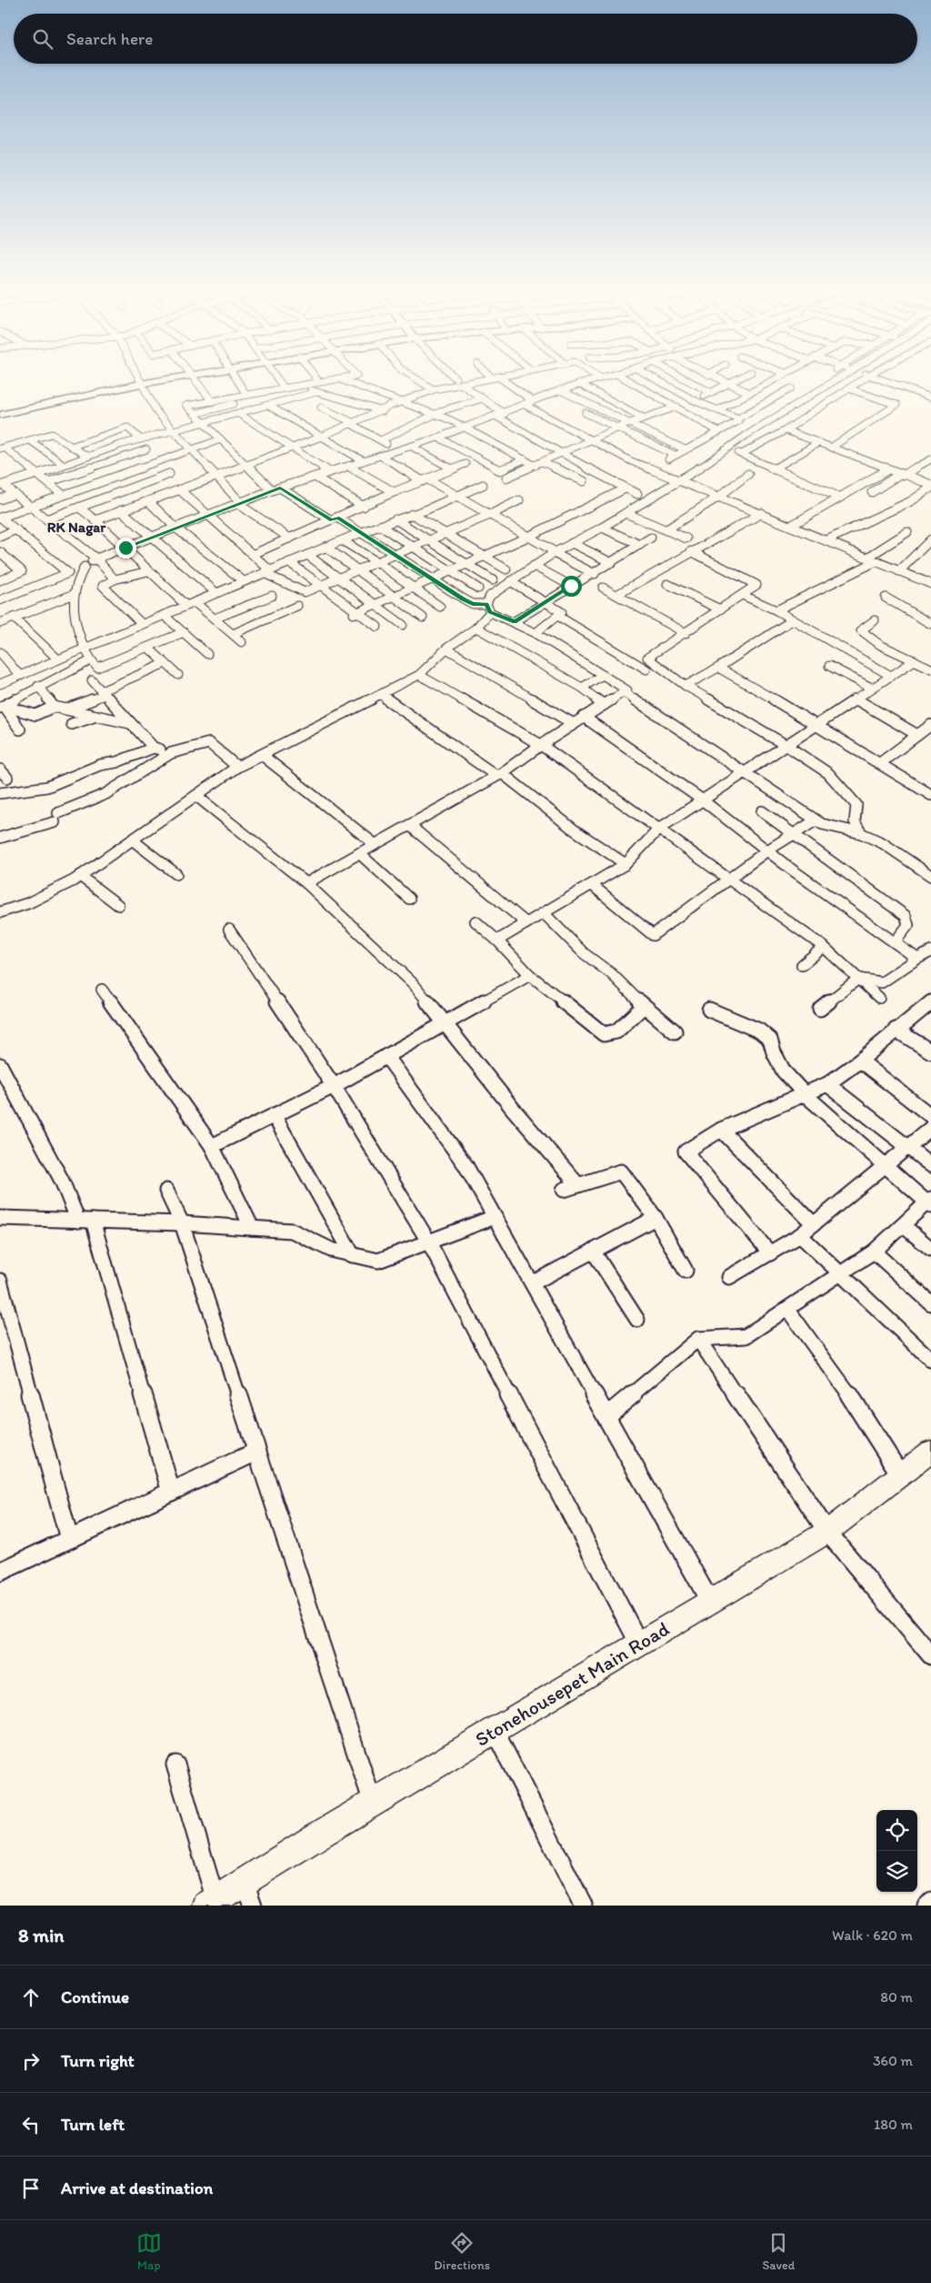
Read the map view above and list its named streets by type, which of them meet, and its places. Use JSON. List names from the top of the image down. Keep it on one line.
{"streets":{"street":["Stonehousepet Main Road"]},"districts":["RK Nagar"],"page":{"search":"Search here","heading":["8 min","Walk · 620 m"],"list":[["Continue","80 m"],["Turn right","360 m"],["Turn left","180 m"],"Arrive at destination"],"nav":["Map","Directions","Saved"]}}
